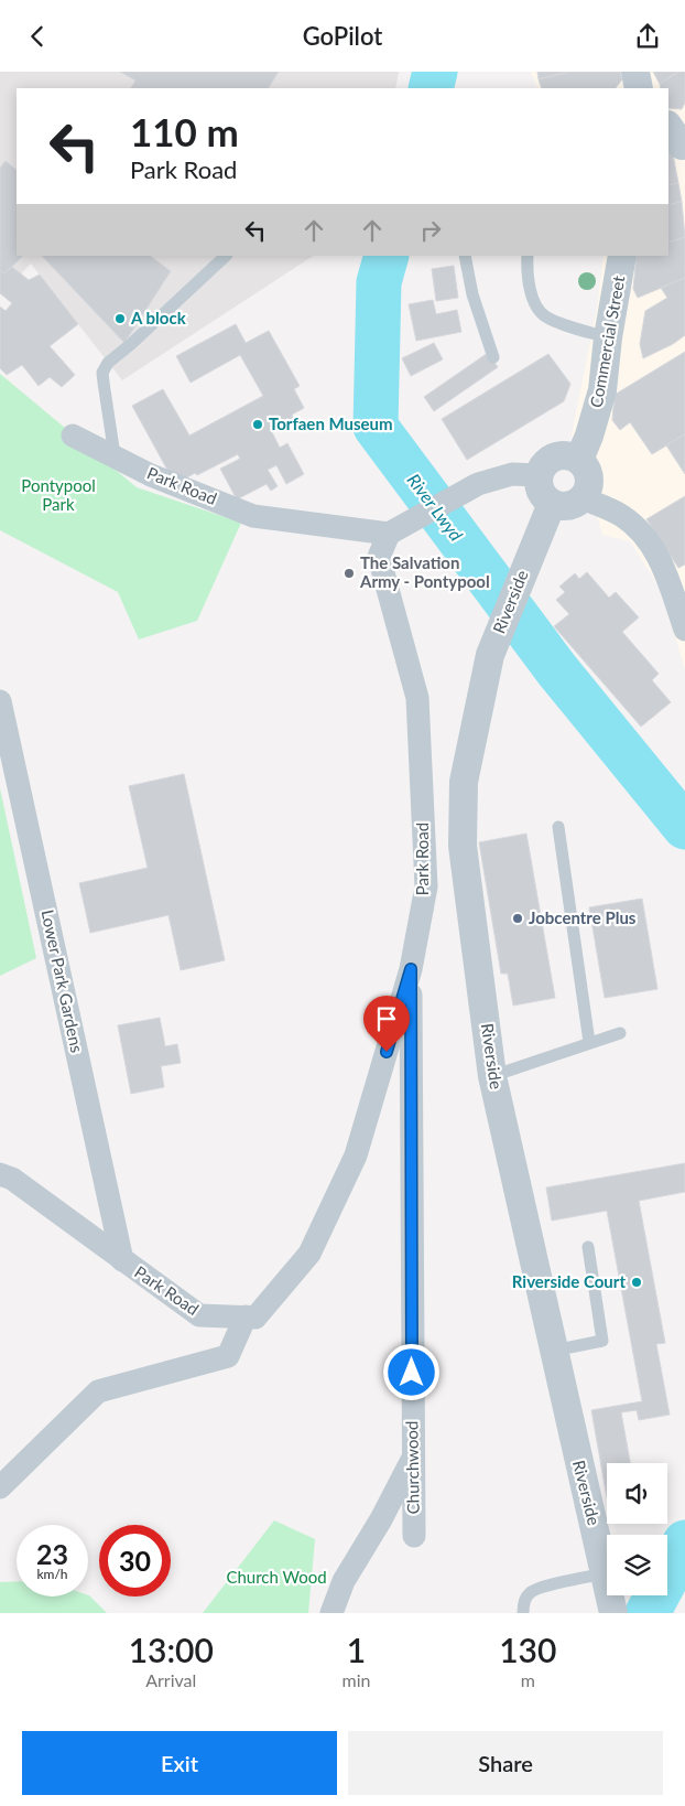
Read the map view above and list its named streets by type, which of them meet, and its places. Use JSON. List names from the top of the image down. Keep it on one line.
{"streets":{"street":["Commercial Street","Park Road","Riverside","Lower Park Gardens","Churchwood"]},"crossings":[["Commercial Street","Riverside"],["Park Road","Lower Park Gardens"],["Park Road","Churchwood"]],"water":["River Lwyd"],"parks":["Pontypool Park","Church Wood"],"places":["A block","Torfaen Museum","The Salvation Army - Pontypool","Jobcentre Plus","Riverside Court"],"page":{"header":"GoPilot","turn":["110 m","Park Road"],"speed":"23 km/h","limit":"30","eta":["13:00","Arrival","1","min","130","m"],"buttons":["Exit","Share"]}}
